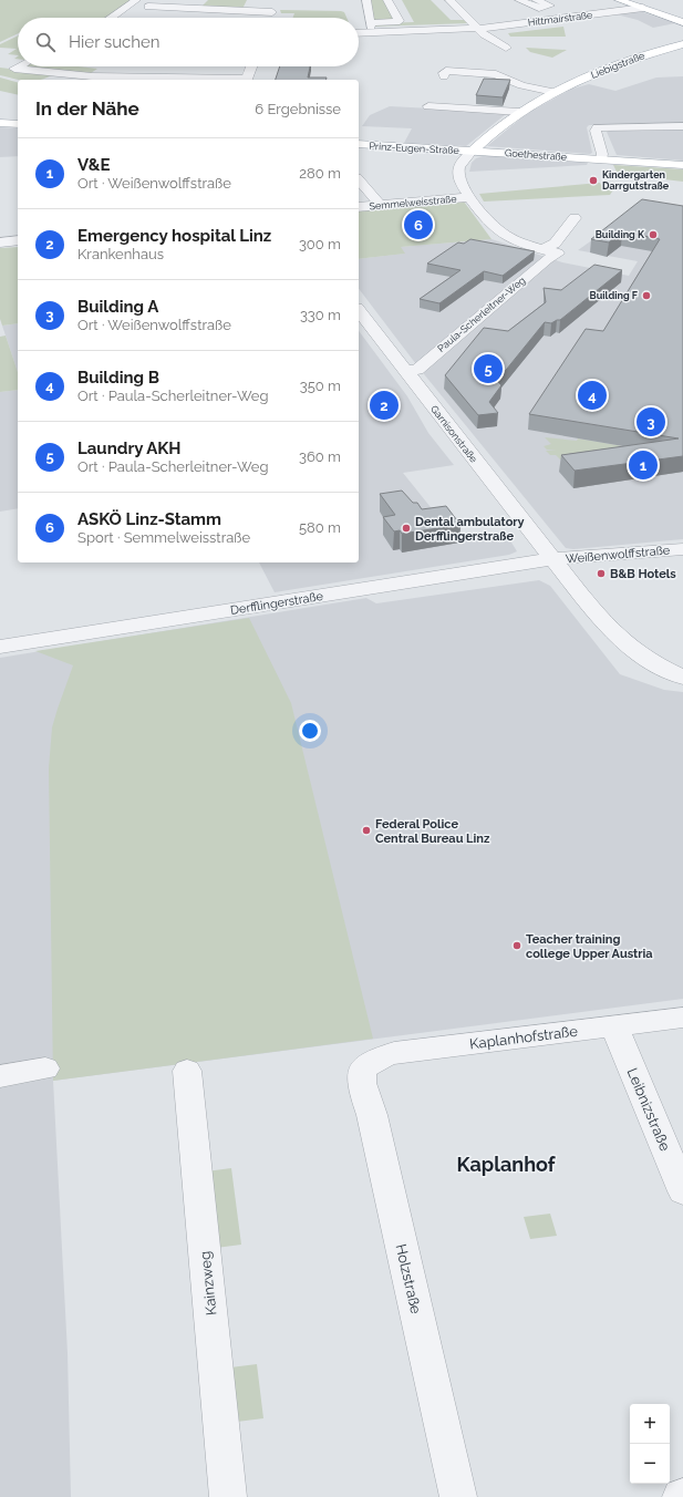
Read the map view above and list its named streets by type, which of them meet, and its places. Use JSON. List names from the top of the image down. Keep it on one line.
{"streets":{"main road":["Liebigstraße","Prinz-Eugen-Straße","Goethestraße"],"street":["Hittmairstraße","Semmelweisstraße","Paula-Scherleitner-Weg","Garnisonstraße","Weißenwolffstraße","Derfflingerstraße","Kaplanhofstraße","Leibnizstraße","Holzstraße","Kainzweg"]},"crossings":[["Liebigstraße","Prinz-Eugen-Straße"],["Liebigstraße","Goethestraße"],["Prinz-Eugen-Straße","Goethestraße"],["Paula-Scherleitner-Weg","Garnisonstraße"],["Garnisonstraße","Weißenwolffstraße"],["Garnisonstraße","Derfflingerstraße"],["Weißenwolffstraße","Derfflingerstraße"],["Kaplanhofstraße","Leibnizstraße"],["Kaplanhofstraße","Holzstraße"]],"districts":["Kaplanhof"],"places":["Kindergarten Darrgutstraße","Building K","Building F","Dental ambulatory Derfflingerstraße","B&B Hotels","Federal Police Central Bureau Linz","Teacher training college Upper Austria"],"page":{"search":"Hier suchen","heading":["In der Nähe","6 Ergebnisse"],"list":[{"mark":"1","name":"V&E","note":"Ort · Weißenwolffstraße","value":"280 m"},{"mark":"2","name":"Emergency hospital Linz","note":"Krankenhaus","value":"300 m"},{"mark":"3","name":"Building A","note":"Ort · Weißenwolffstraße","value":"330 m"},{"mark":"4","name":"Building B","note":"Ort · Paula-Scherleitner-Weg","value":"350 m"},{"mark":"5","name":"Laundry AKH","note":"Ort · Paula-Scherleitner-Weg","value":"360 m"},{"mark":"6","name":"ASKÖ Linz-Stamm","note":"Sport · Semmelweisstraße","value":"580 m"}],"pins":["6","5","4","2","3","1"],"map_buttons":["+","−"]}}
